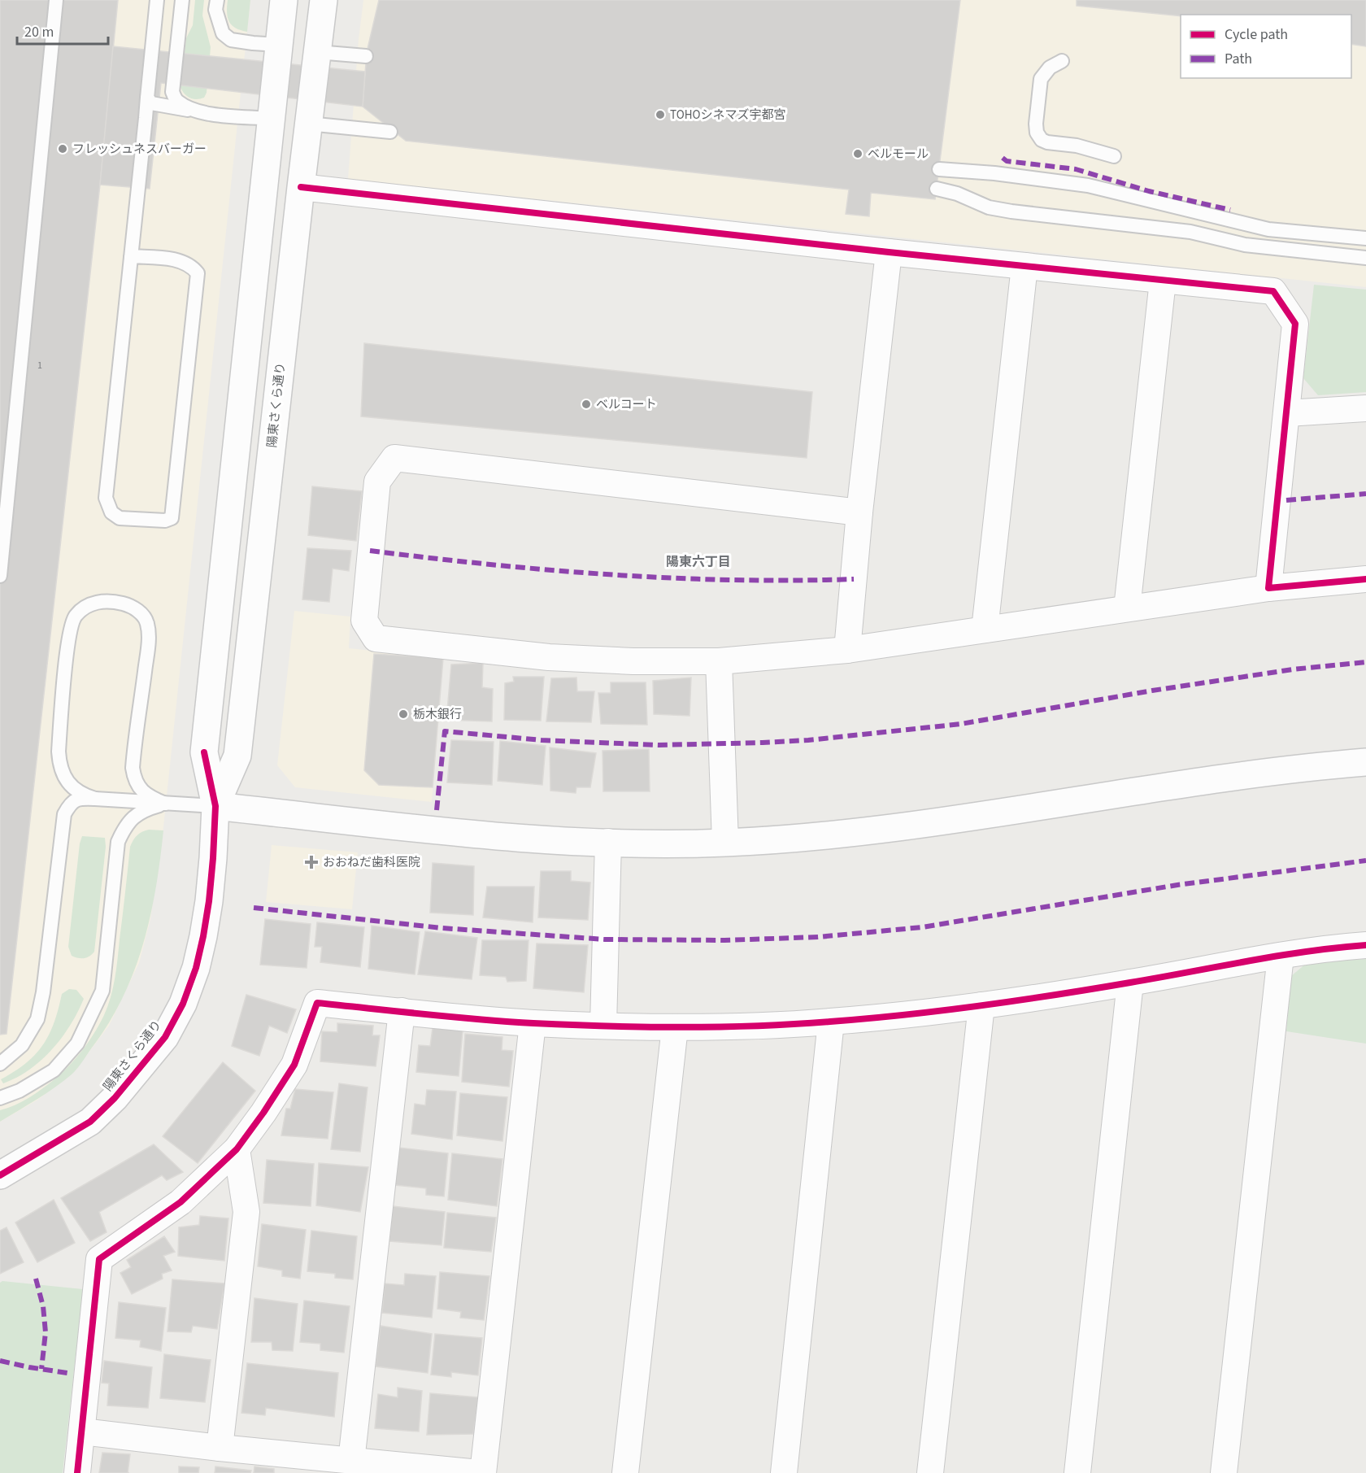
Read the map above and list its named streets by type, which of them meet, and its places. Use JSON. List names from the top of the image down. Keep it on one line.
{"streets":{"street":["陽東さくら通り"]},"districts":["陽東六丁目"],"places":{"other":["TOHOシネマズ宇都宮","フレッシュネスバーガー","ベルモール","ベルコート","栃木銀行"],"health":["おおねだ歯科医院"]},"house_numbers":["1"],"legend":["Cycle path","Path"],"scale_bar":"20 m"}
